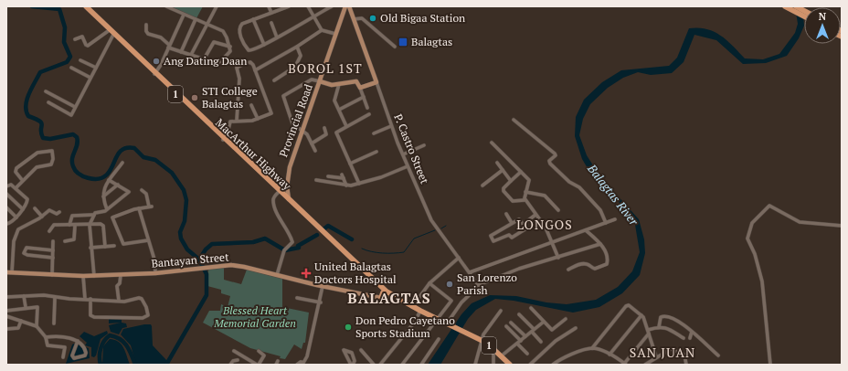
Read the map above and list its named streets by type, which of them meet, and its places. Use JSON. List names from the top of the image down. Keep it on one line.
{"streets":{"highway":["1","MacArthur Highway"],"main road":["Provincial Road","P. Castro Street","Bantayan Street"]},"crossings":[["Provincial Road","MacArthur Highway"],["MacArthur Highway","Bantayan Street"]],"districts":["BOROL 1ST","LONGOS","BALAGTAS","SAN JUAN"],"water":["Balagtas River"],"parks":["Blessed Heart Memorial Garden"],"places":{"other":["Old Bigaa Station","Ang Dating Daan","STI College Balagtas","San Lorenzo Parish","Don Pedro Cayetano Sports Stadium"],"transit":["Balagtas"],"health":["United Balagtas Doctors Hospital"]},"north":"top"}
